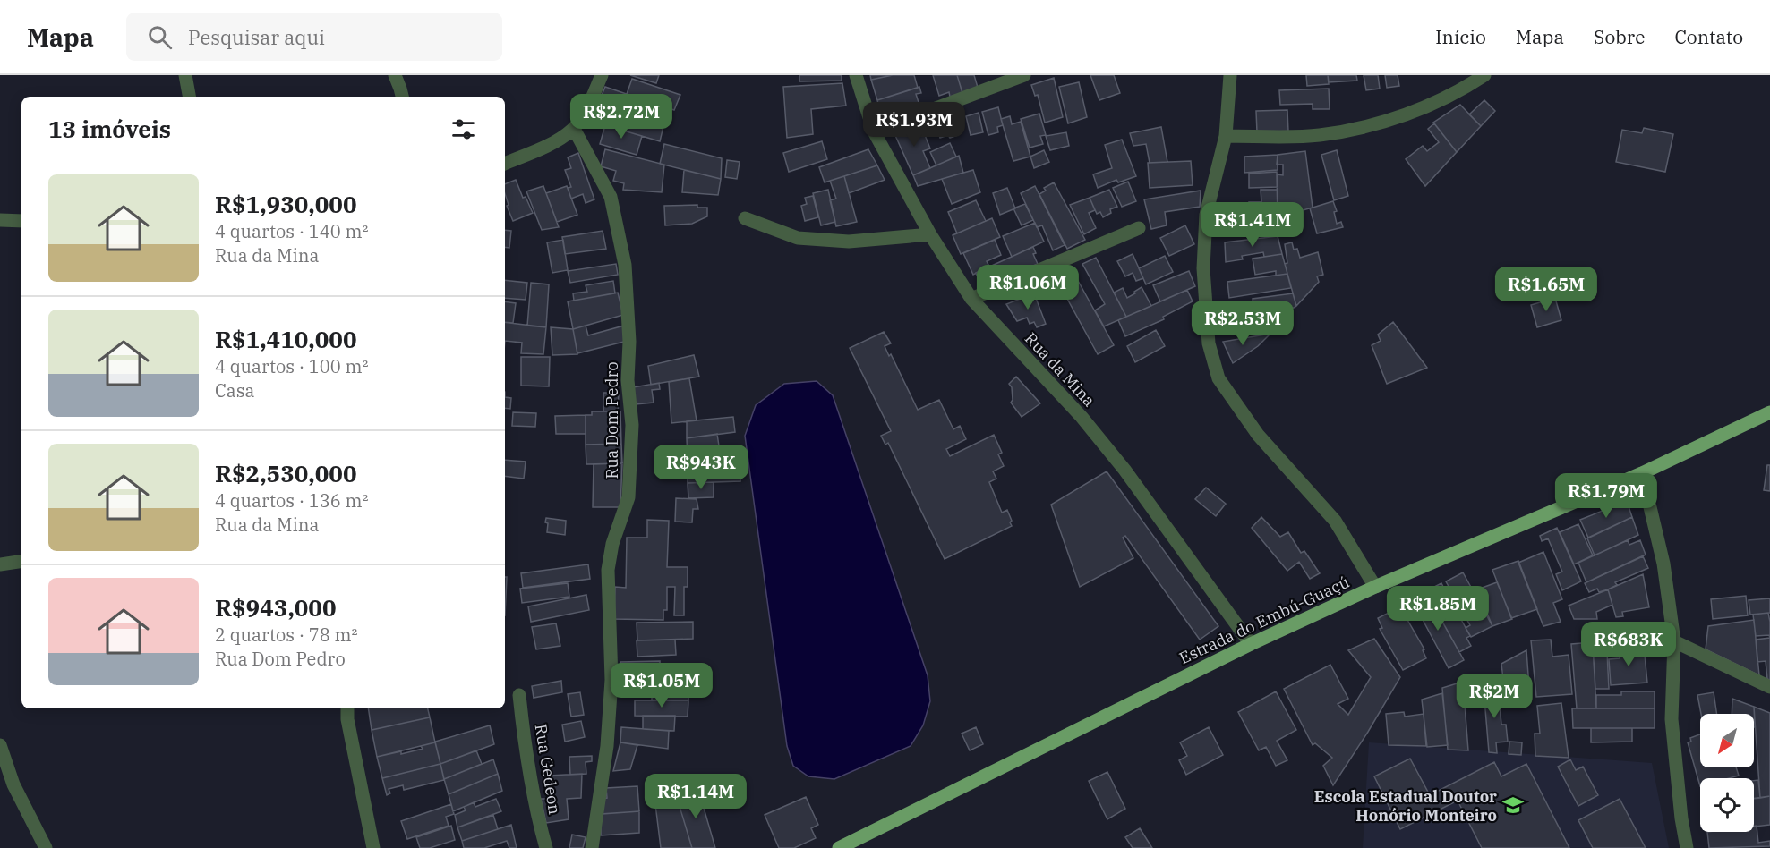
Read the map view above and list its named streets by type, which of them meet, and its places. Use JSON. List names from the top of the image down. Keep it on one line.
{"streets":{"main road":["Estrada do Embú-Guaçú"],"street":["Rua da Mina","Rua Dom Pedro","Rua Gedeon"]},"crossings":[["Rua da Mina","Estrada do Embú-Guaçú"]],"places":{"school or university":["Escola Estadual Doutor Honório Monteiro"]},"north":"bottom left","page":{"header":"Mapa","search":"Pesquisar aqui","nav":["Início","Mapa","Sobre","Contato"],"price":["R$2.72M","R$1.93M","R$1.41M","R$1.06M","R$1.65M","R$2.53M","R$943K","R$1.79M","R$1.85M","R$683K","R$1.05M","R$2M","R$1.14M"],"heading":"13 imóveis","list":[{"name":"R$1,930,000","note":"4 quartos · 140 m² · Rua da Mina"},{"name":"R$1,410,000","note":"4 quartos · 100 m² · Casa"},{"name":"R$2,530,000","note":"4 quartos · 136 m² · Rua da Mina"},{"name":"R$943,000","note":"2 quartos · 78 m² · Rua Dom Pedro"}]}}
